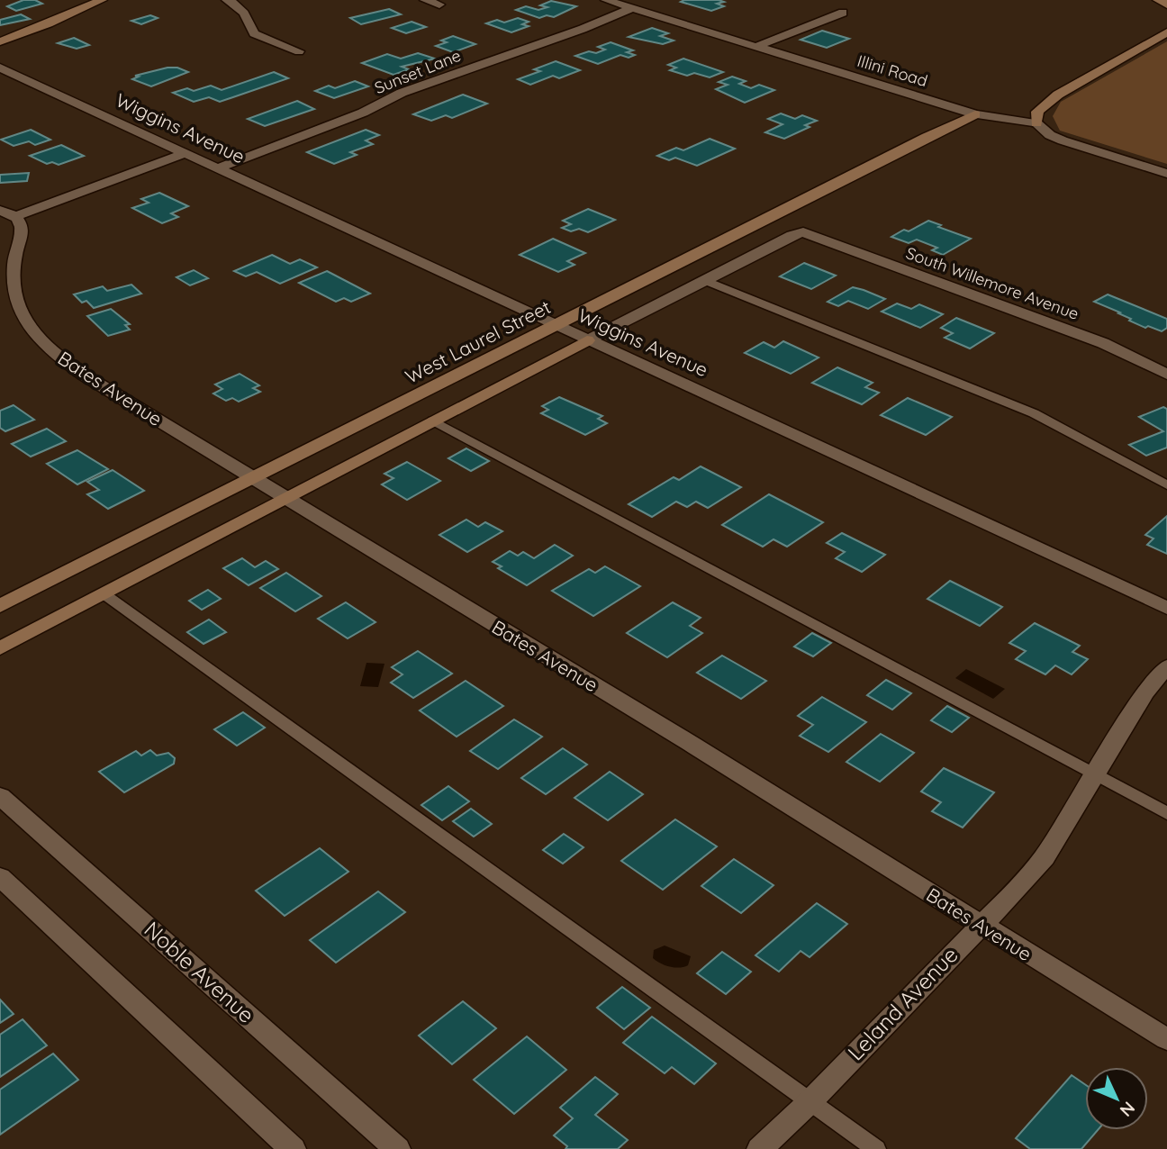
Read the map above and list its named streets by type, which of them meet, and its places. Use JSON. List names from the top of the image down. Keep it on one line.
{"streets":{"street":["Illini Road","Sunset Lane","Wiggins Avenue","South Willemore Avenue","West Laurel Street","Bates Avenue","Noble Avenue","Leland Avenue"]},"crossings":[["Illini Road","Sunset Lane"],["Illini Road","West Laurel Street"],["Sunset Lane","Wiggins Avenue"],["Wiggins Avenue","West Laurel Street"],["Wiggins Avenue","Bates Avenue"],["West Laurel Street","Bates Avenue"],["Bates Avenue","Leland Avenue"]],"north":"bottom right"}
